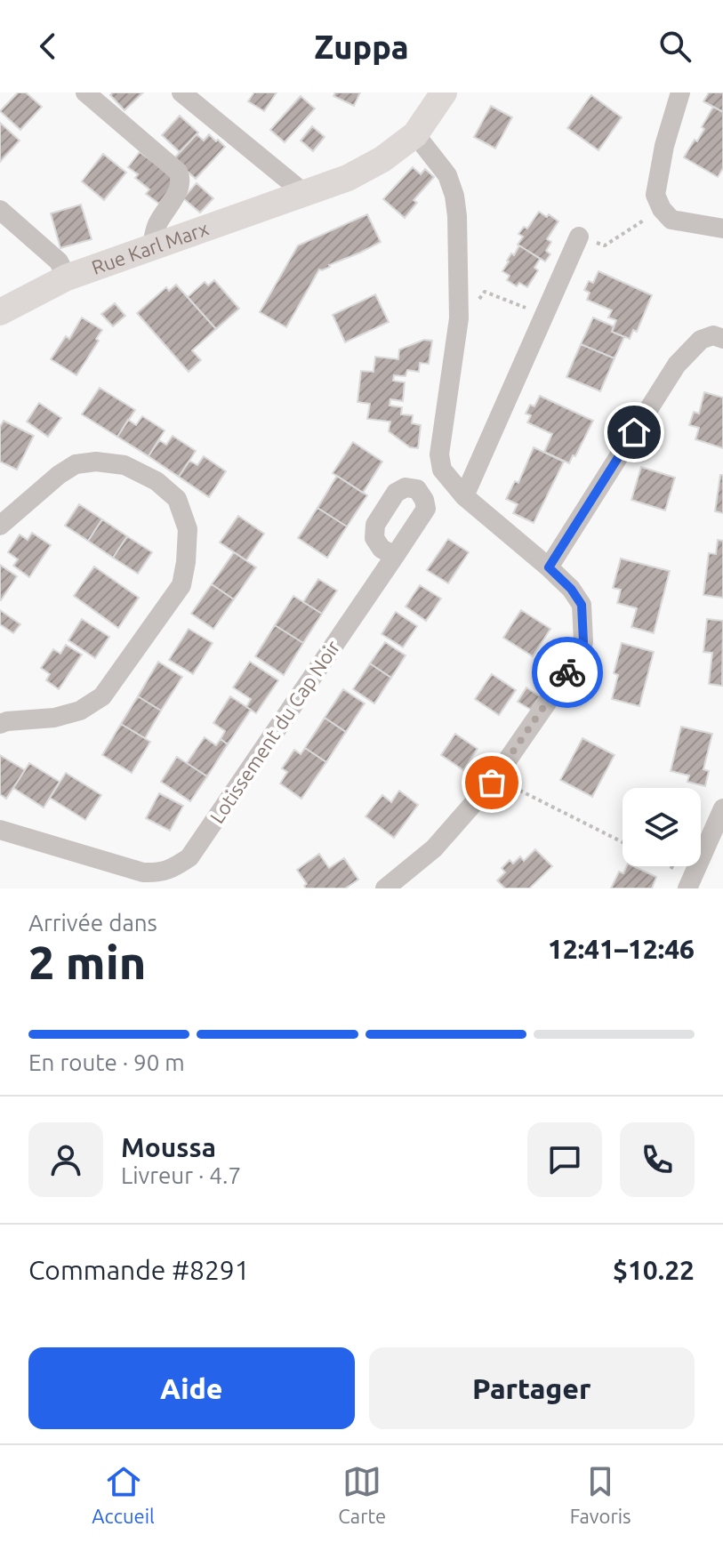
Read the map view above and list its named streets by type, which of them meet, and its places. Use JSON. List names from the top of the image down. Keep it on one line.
{"streets":{"main road":["Rue Karl Marx"],"street":["Lotissement du Cap Noir"]},"page":{"header":"Zuppa","heading":["2 min","Arrivée dans","12:41–12:46"],"panel":["Moussa","Livreur · 4.7","Commande #8291","$10.22"],"bar":"En route · 90 m","buttons":["Aide","Partager"],"tabs":["Accueil","Carte","Favoris"]}}
